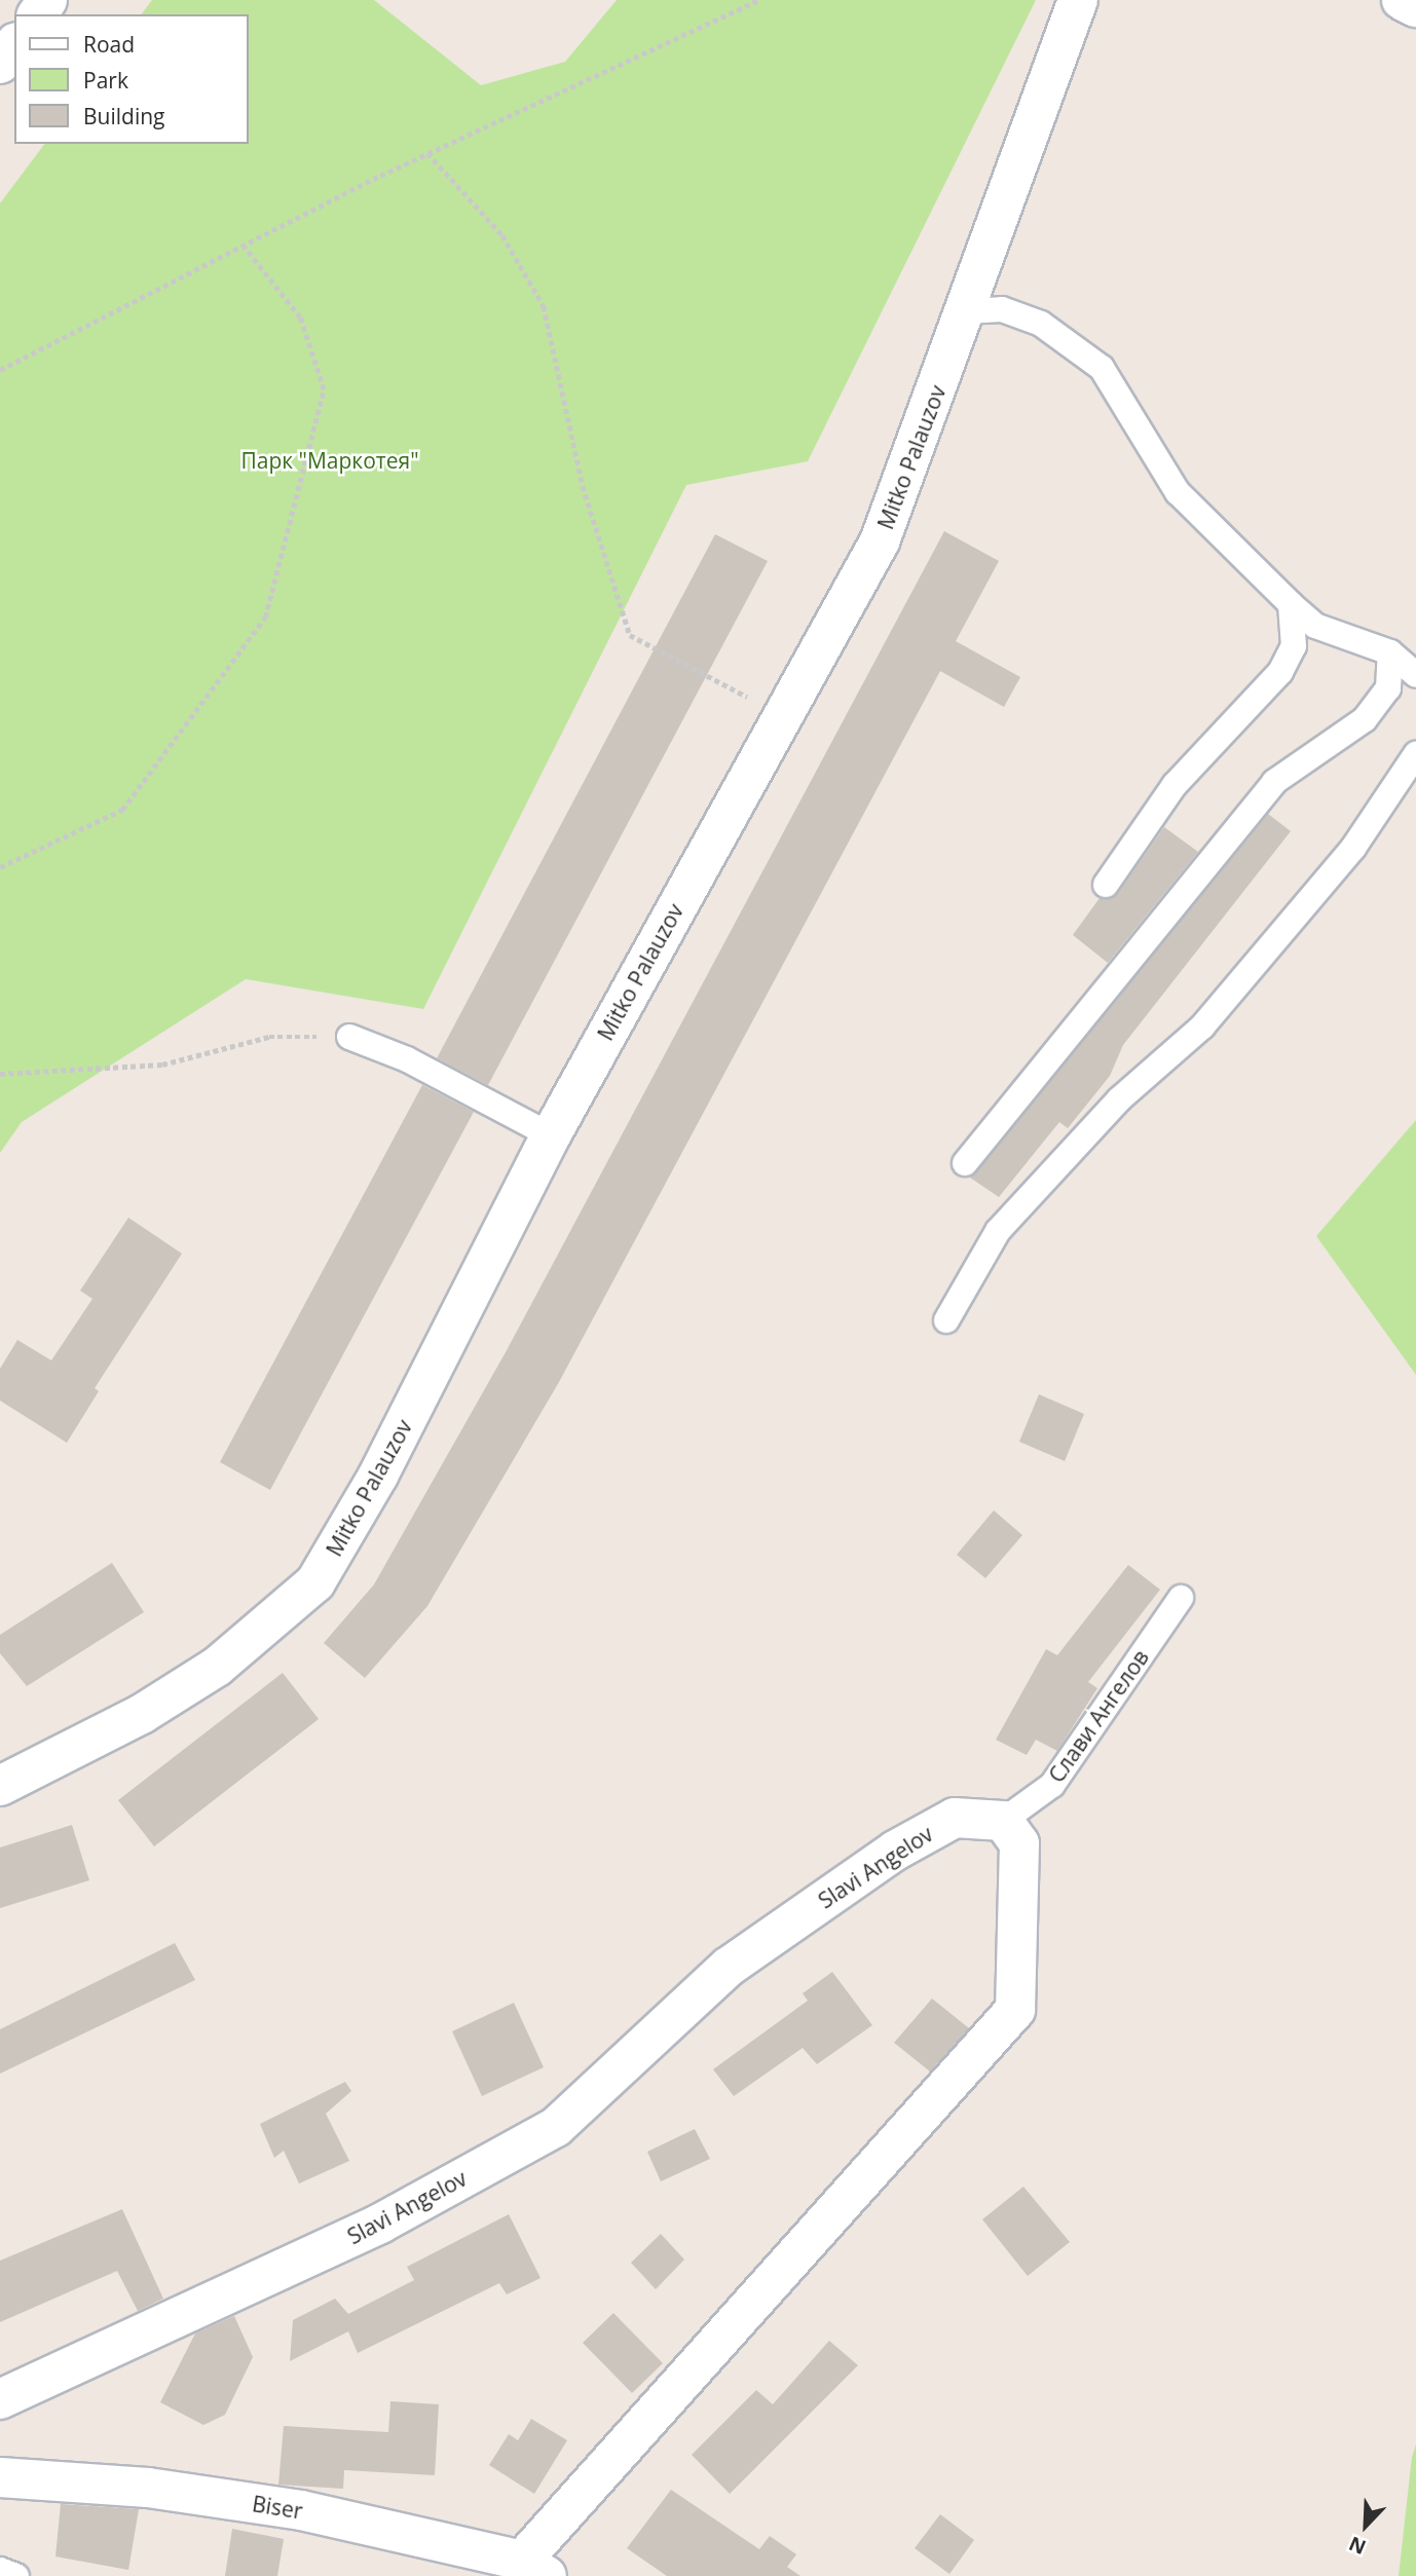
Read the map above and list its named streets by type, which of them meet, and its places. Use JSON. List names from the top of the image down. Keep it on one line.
{"streets":{"street":["Mitko Palauzov","Slavi Angelov","Biser"],"lane":["Слави Ангелов"]},"crossings":[["Слави Ангелов","Slavi Angelov"]],"parks":["Парк \"Маркотея\""],"legend":["Road","Park","Building"],"north":"bottom left"}
